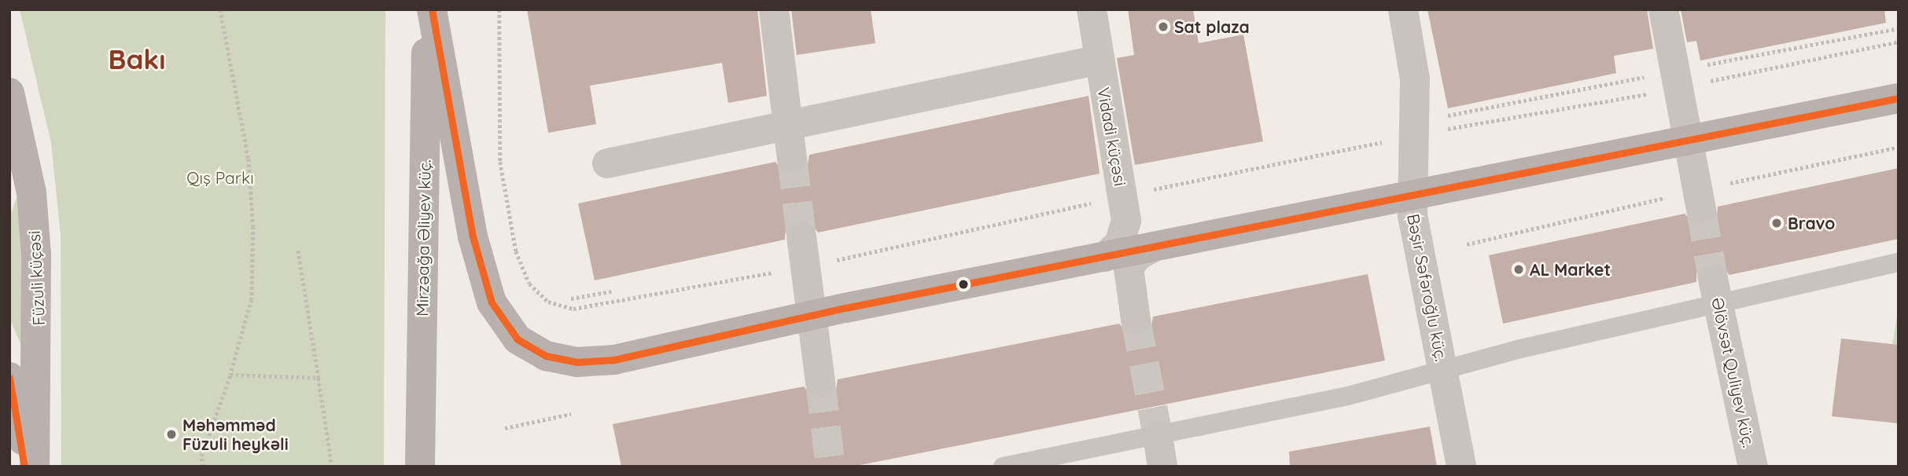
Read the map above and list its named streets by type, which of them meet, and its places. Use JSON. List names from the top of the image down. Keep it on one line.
{"streets":{"main road":["Mirzəağa Əliyev küç.","Füzuli küçəsi"],"street":["Vidadi küçəsi","Bəşir Səfəroğlu küç.","Əlövsət Quliyev küç."]},"districts":["Bakı"],"parks":["Qış Parkı"],"places":["Sat plaza","Bravo","AL Market","Məhəmməd Füzuli heykəli"]}
